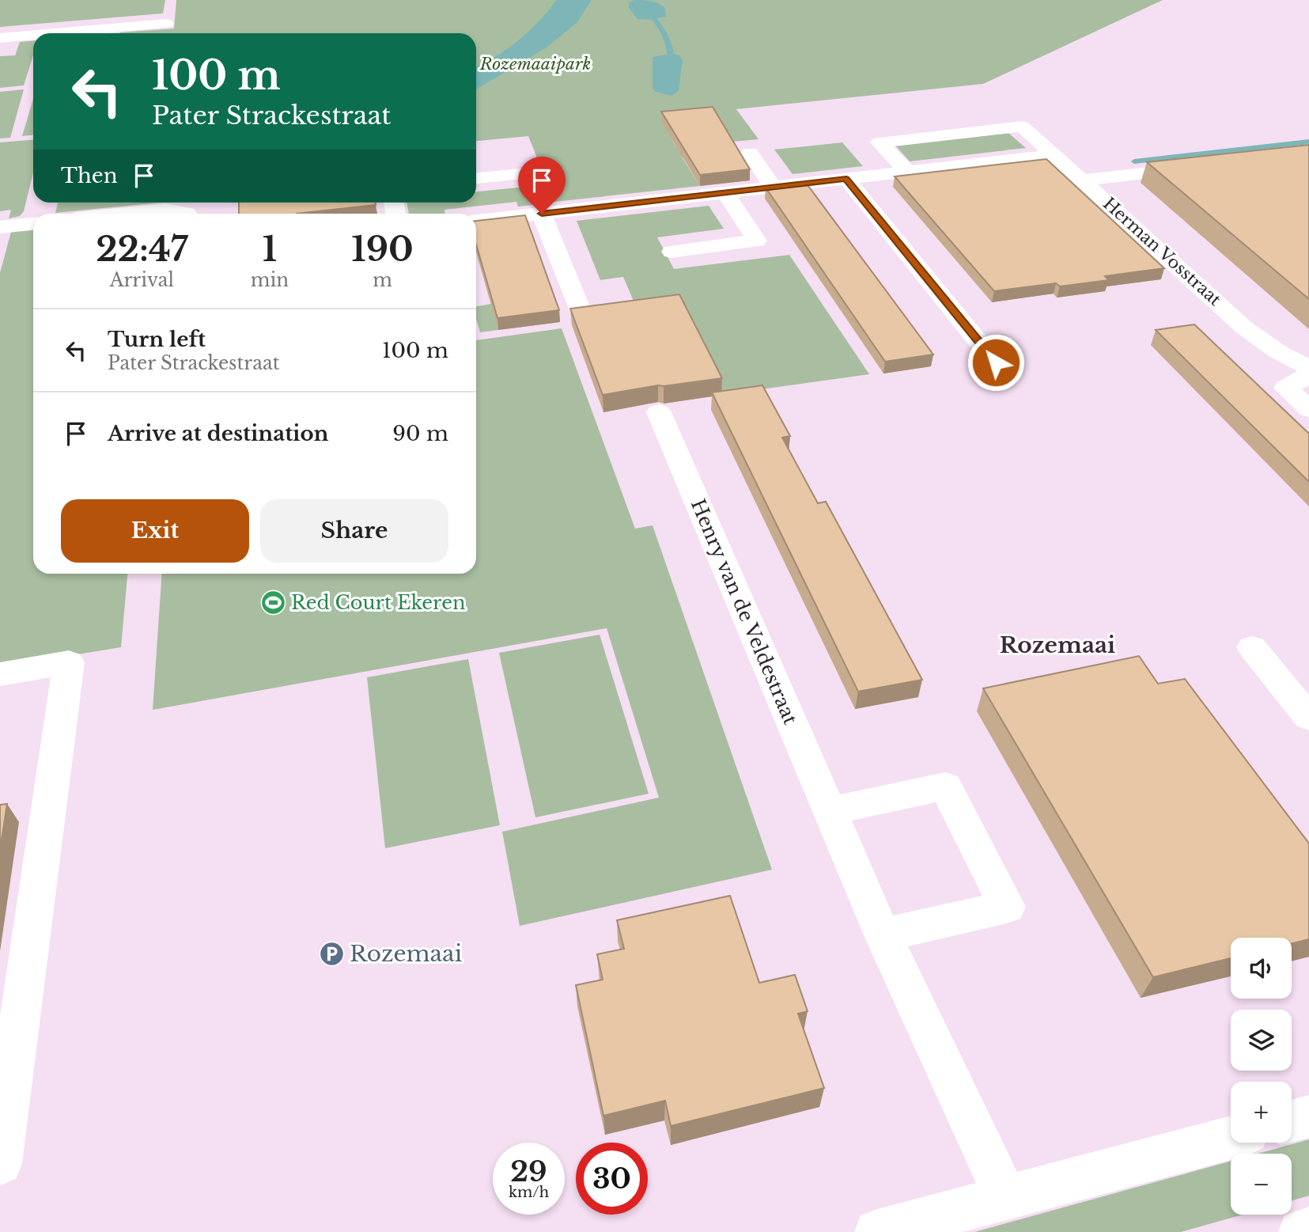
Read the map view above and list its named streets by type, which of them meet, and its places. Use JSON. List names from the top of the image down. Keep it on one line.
{"streets":{"street":["Herman Vosstraat","Henry van de Veldestraat"]},"districts":["Rozemaai"],"parks":["Rozemaaipark"],"places":{"sports":["Red Court Ekeren"],"parking":["Rozemaai"]},"page":{"turn":["100 m","Pater Strackestraat"],"then":"Then","eta":["22:47","Arrival","1","min","190","m"],"list":[{"name":"Turn left","note":"Pater Strackestraat","value":"100 m"},{"name":"Arrive at destination","value":"90 m"}],"buttons":["Exit","Share"],"map_buttons":["+","−"],"speed":"29 km/h","limit":"30"}}
